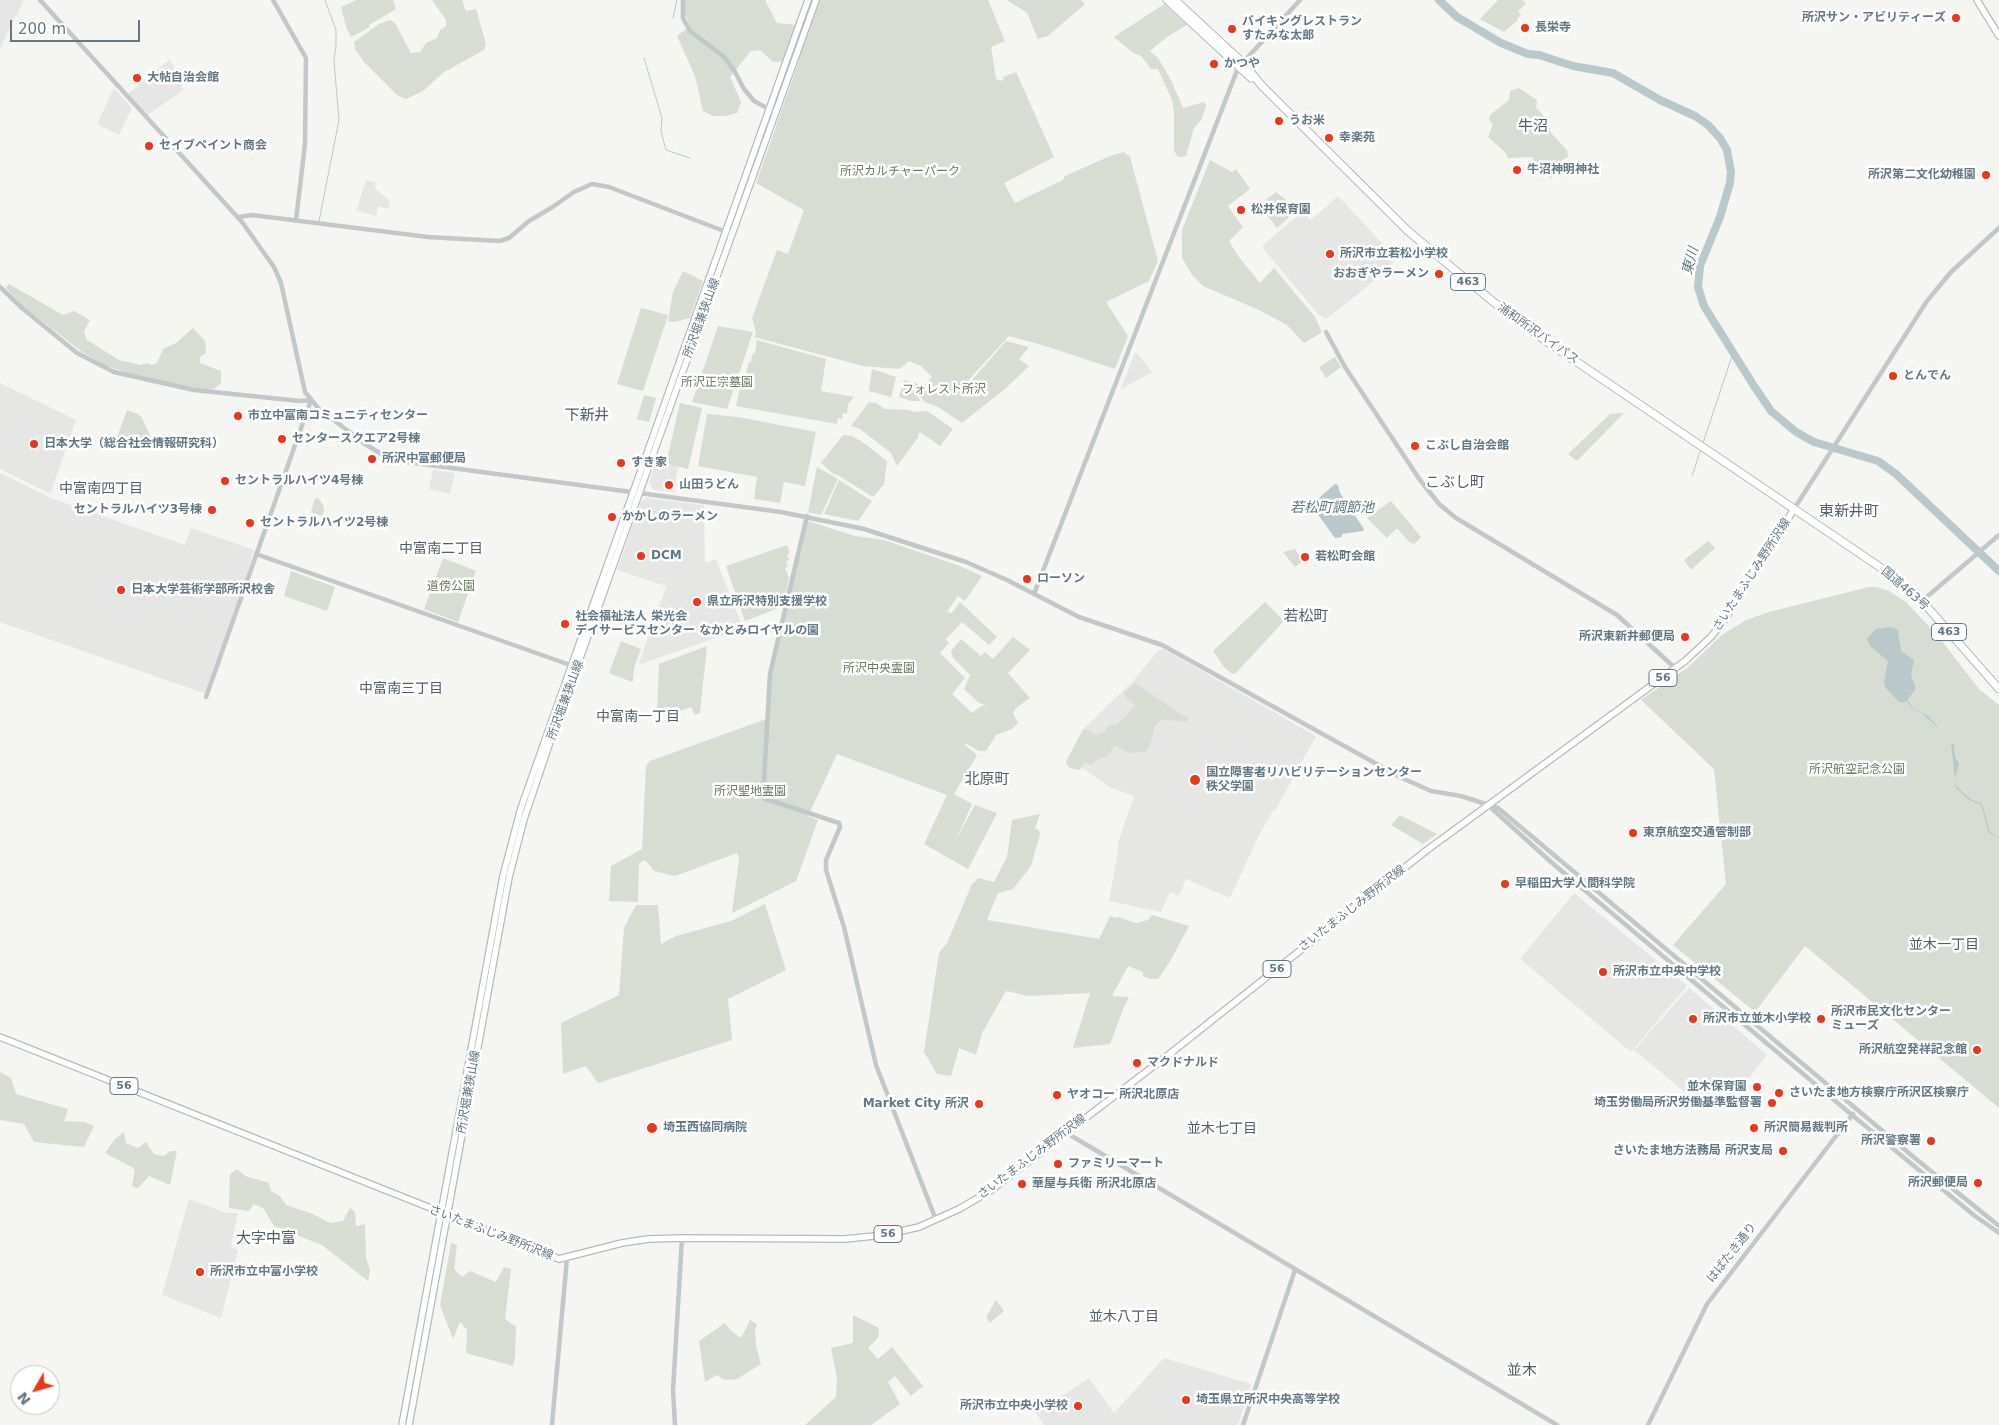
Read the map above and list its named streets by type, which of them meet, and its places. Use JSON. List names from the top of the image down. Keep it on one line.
{"streets":{"highway":["463","浦和所沢バイパス","国道463号"],"main road":["所沢堀兼狭山線","さいたまふじみ野所沢線","56"],"street":["はばたき通り"]},"crossings":[["所沢堀兼狭山線","さいたまふじみ野所沢線"],["浦和所沢バイパス","さいたまふじみ野所沢線"],["浦和所沢バイパス","国道463号"],["さいたまふじみ野所沢線","国道463号"]],"districts":["牛沼","下新井","こぶし町","中富南四丁目","東新井町","中富南二丁目","若松町","中富南三丁目","中富南一丁目","北原町","並木一丁目","並木七丁目","大字中富","並木八丁目","並木"],"water":["東川","若松町調節池"],"parks":["所沢カルチャーパーク","所沢正宗墓園","フォレスト所沢","道傍公園","所沢中央霊園","所沢航空記念公園","所沢聖地霊園"],"places":["所沢サン・アビリティーズ","長栄寺","バイキングレストラン すたみな太郎","かつや","大帖自治会館","うお米","幸楽苑","セイブペイント商会","牛沼神明神社","所沢第二文化幼稚園","松井保育園","所沢市立若松小学校","おおぎやラーメン","とんでん","市立中富南コミュニティセンター","センタースクエア2号棟","日本大学（総合社会情報研究科）","こぶし自治会館","所沢中富郵便局","すき家","セントラルハイツ4号棟","山田うどん","セントラルハイツ3号棟","かかしのラーメン","セントラルハイツ2号棟","DCM","若松町会館","ローソン","日本大学芸術学部所沢校舎","県立所沢特別支援学校","社会福祉法人 栄光会 デイサービスセンター なかとみロイヤルの園","所沢東新井郵便局","国立障害者リハビリテーションセンター 秩父学園","東京航空交通管制部","早稲田大学人間科学院","所沢市立中央中学校","所沢市立並木小学校","所沢市民文化センター ミューズ","所沢航空発祥記念館","マクドナルド","並木保育園","さいたま地方検察庁所沢区検察庁","ヤオコー 所沢北原店","埼玉労働局所沢労働基準監督署","Market City 所沢","埼玉西協同病院","所沢簡易裁判所","所沢警察署","さいたま地方法務局 所沢支局","ファミリーマート","所沢郵便局","華屋与兵衛 所沢北原店","所沢市立中富小学校","埼玉県立所沢中央高等学校","所沢市立中央小学校"],"scale_bar":"200 m","north":"bottom left"}
